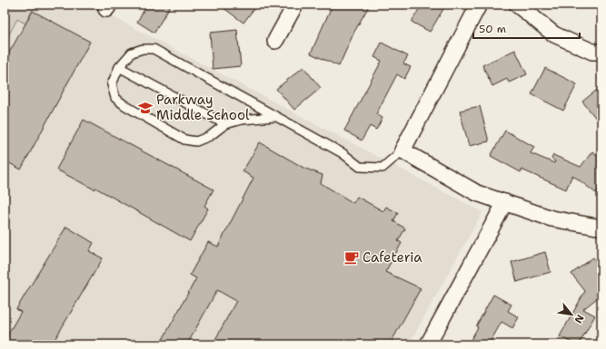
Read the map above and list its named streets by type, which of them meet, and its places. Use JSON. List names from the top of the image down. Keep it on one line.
{"places":{"school or university":["Parkway Middle School"],"cafe":["Cafeteria"]},"scale_bar":"50 m","north":"bottom right"}
